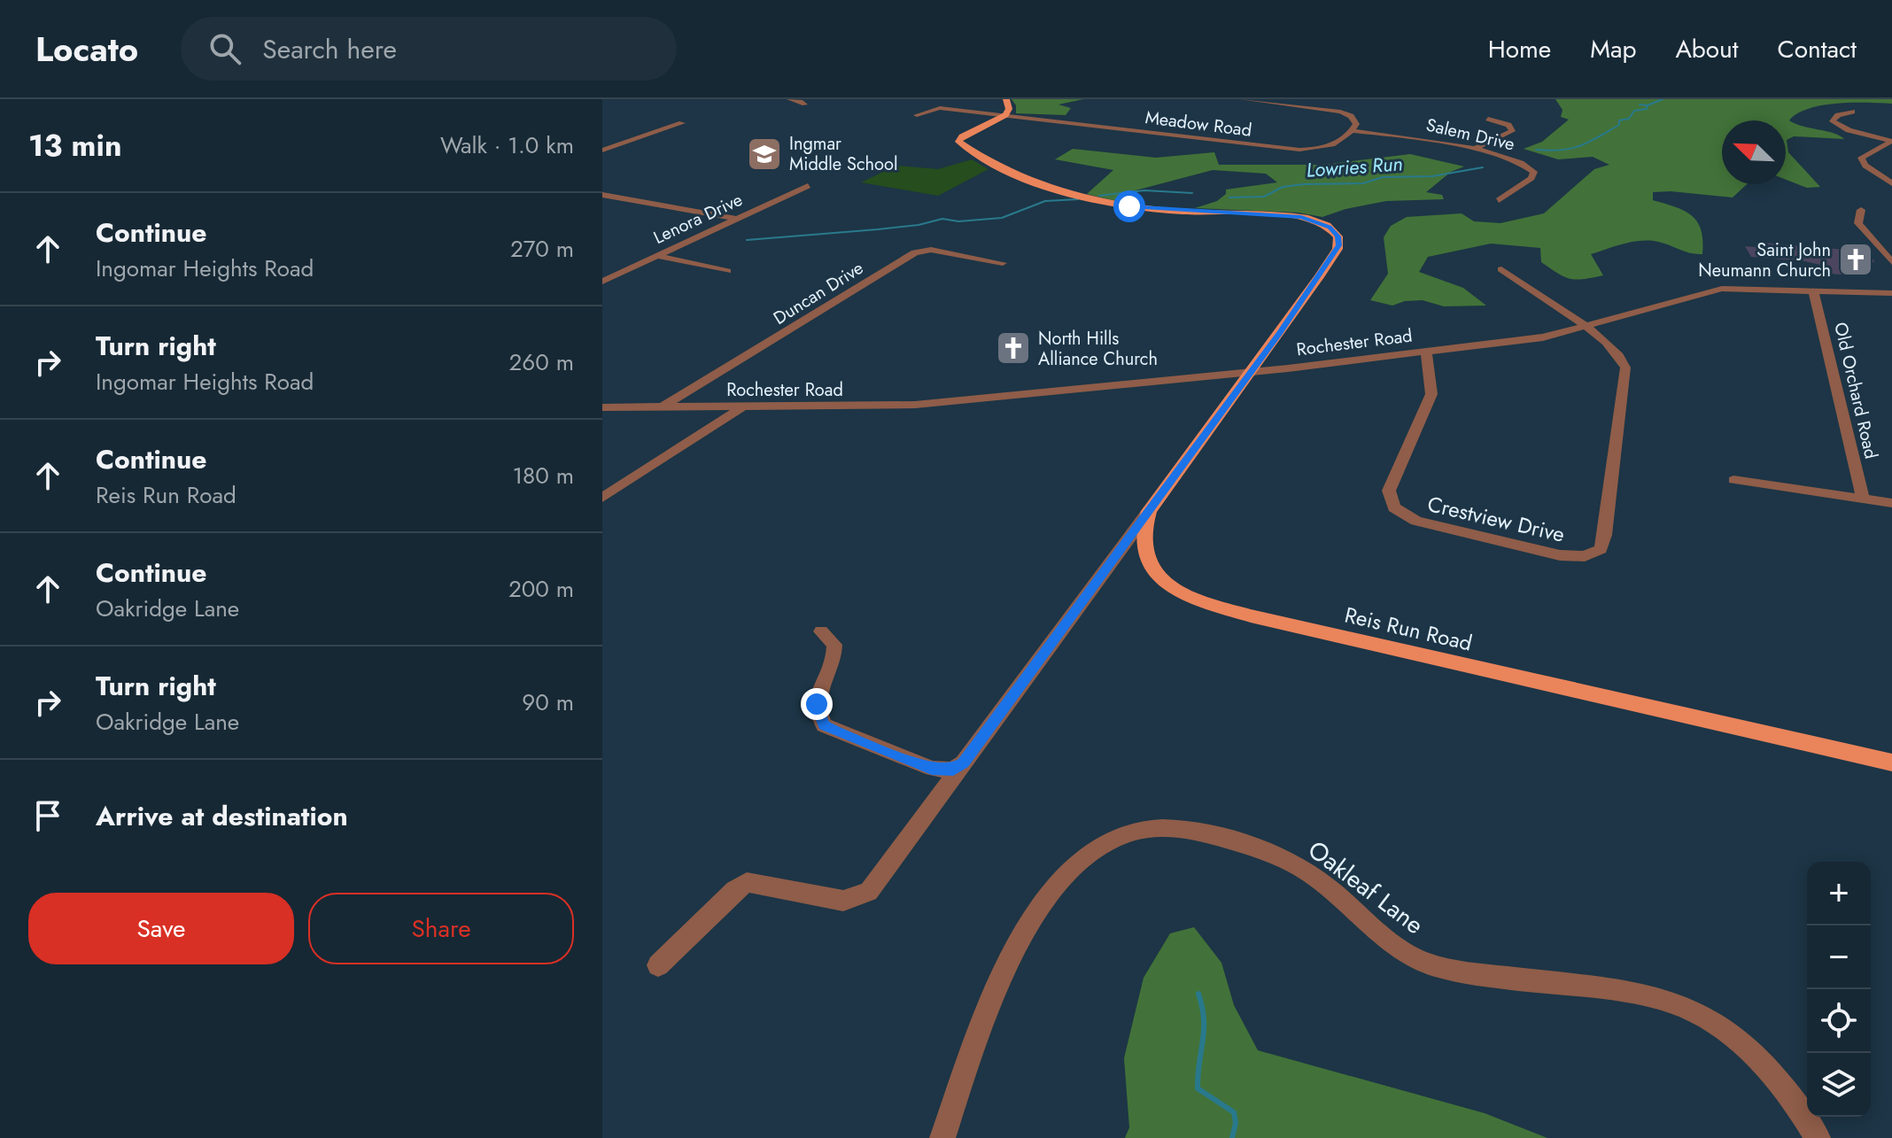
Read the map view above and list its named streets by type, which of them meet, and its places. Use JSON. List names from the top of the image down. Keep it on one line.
{"streets":{"main road":["Reis Run Road"],"street":["Meadow Road","Salem Drive","Lenora Drive","Duncan Drive","Rochester Road","Old Orchard Road","Crestview Drive","Oakleaf Lane"]},"crossings":[["Meadow Road","Salem Drive"],["Duncan Drive","Rochester Road"],["Rochester Road","Old Orchard Road"],["Rochester Road","Crestview Drive"]],"water":["Lowries Run"],"places":{"school or university":["Ingmar Middle School"],"church":["Saint John Neumann Church","North Hills Alliance Church"]},"north":"top left","page":{"header":"Locato","search":"Search here","nav":["Home","Map","About","Contact"],"heading":["13 min","Walk · 1.0 km"],"list":[["Continue","Ingomar Heights Road","270 m"],["Turn right","Ingomar Heights Road","260 m"],["Continue","Reis Run Road","180 m"],["Continue","Oakridge Lane","200 m"],["Turn right","Oakridge Lane","90 m"],"Arrive at destination"],"map_buttons":["+","−"],"buttons":["Save","Share"]}}
